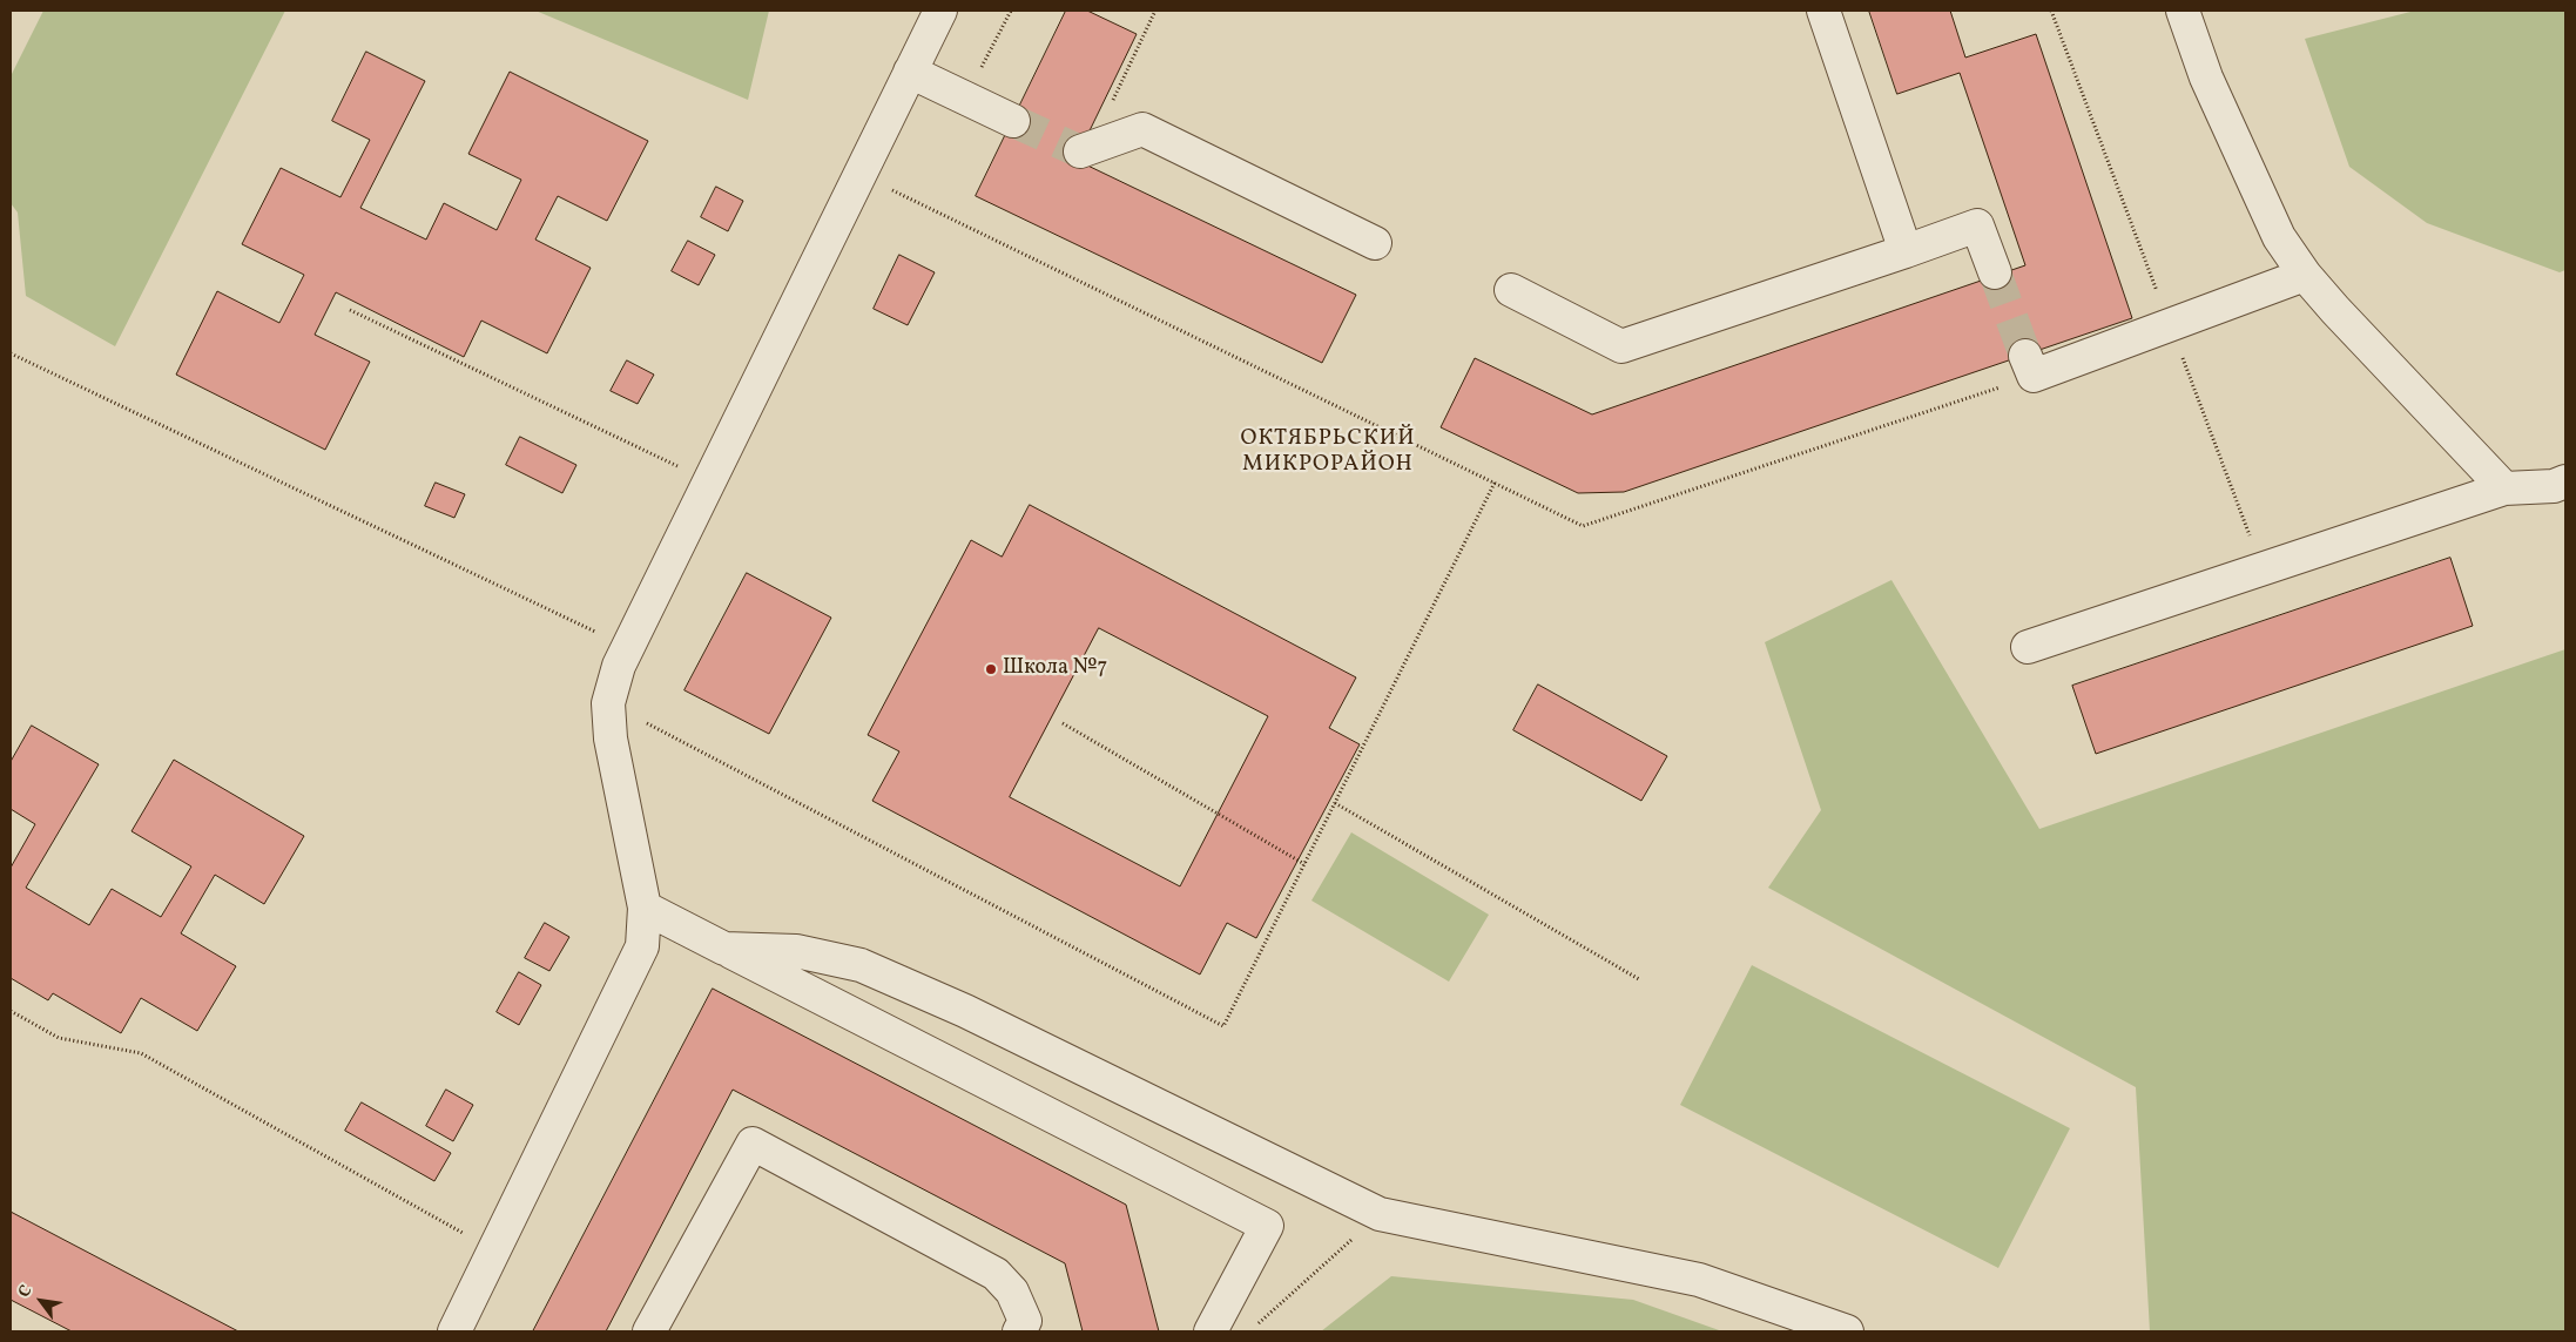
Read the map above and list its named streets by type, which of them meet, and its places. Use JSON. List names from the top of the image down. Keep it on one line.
{"districts":["ОКТЯБРЬСКИЙ МИКРОРАЙОН"],"places":["Школа №7"],"north":"top left"}
